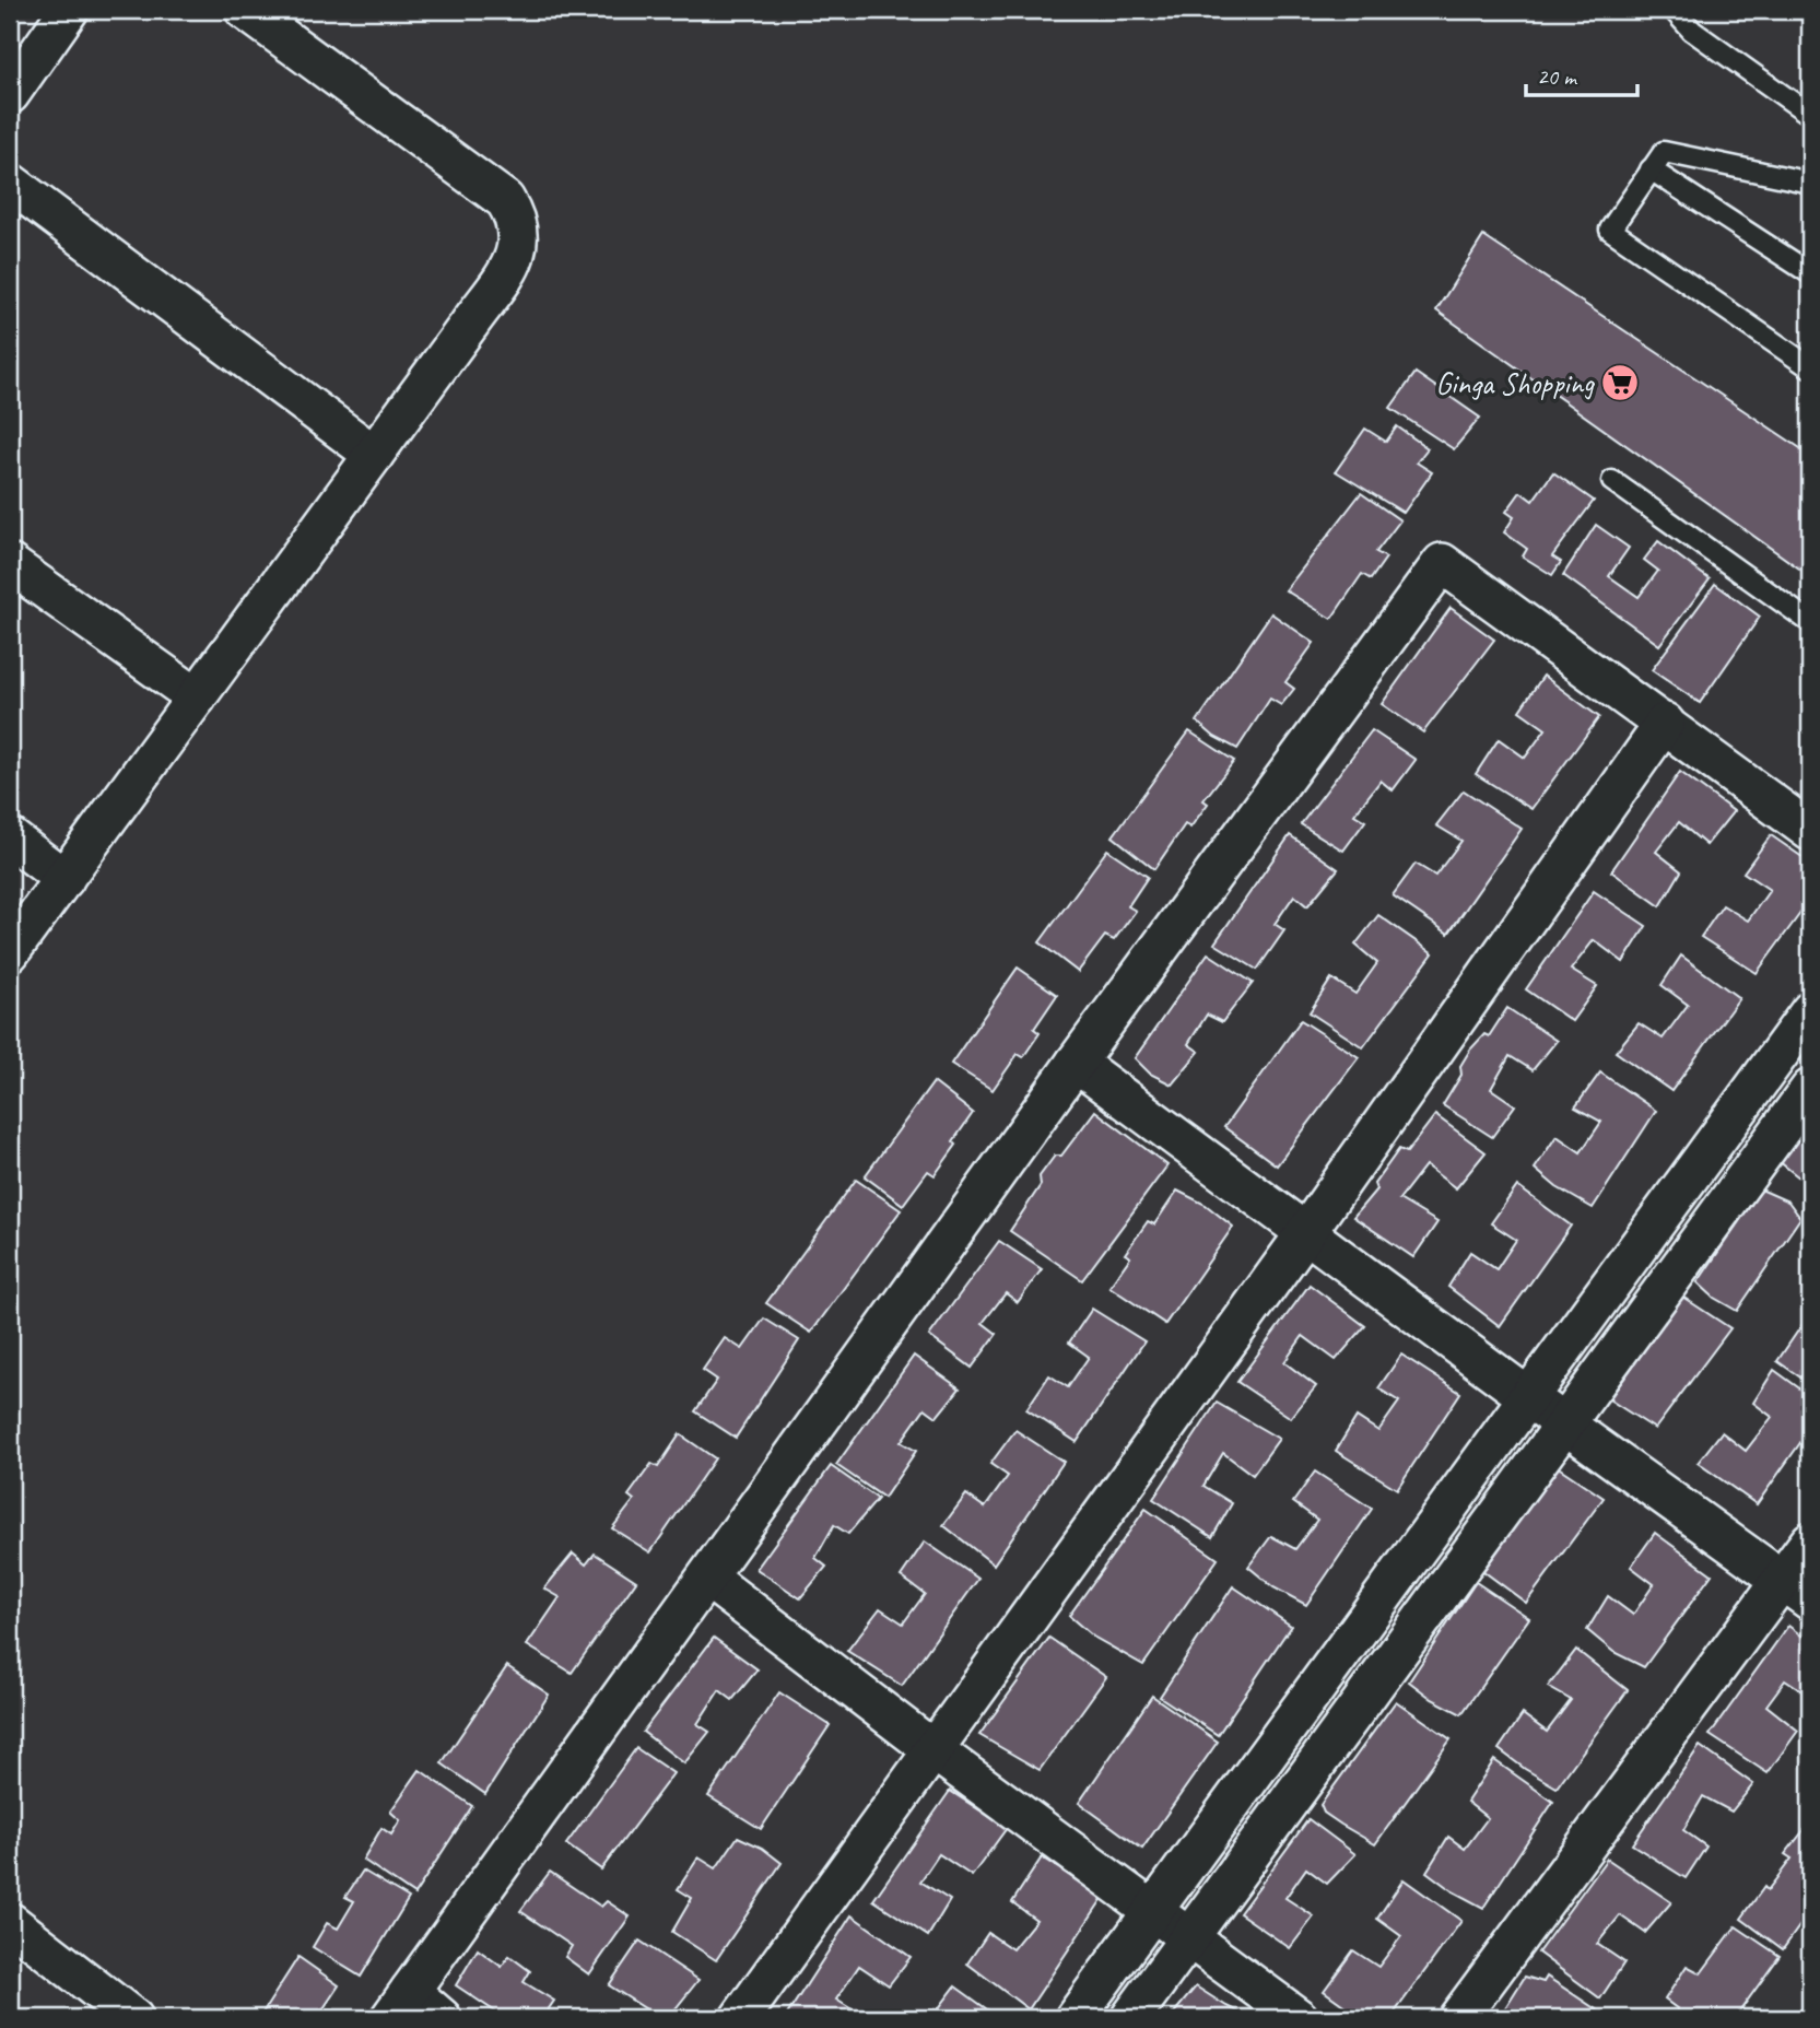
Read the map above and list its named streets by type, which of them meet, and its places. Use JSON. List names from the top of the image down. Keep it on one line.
{"places":{"supermarket":["Ginga Shopping"]},"scale_bar":"20 m"}
